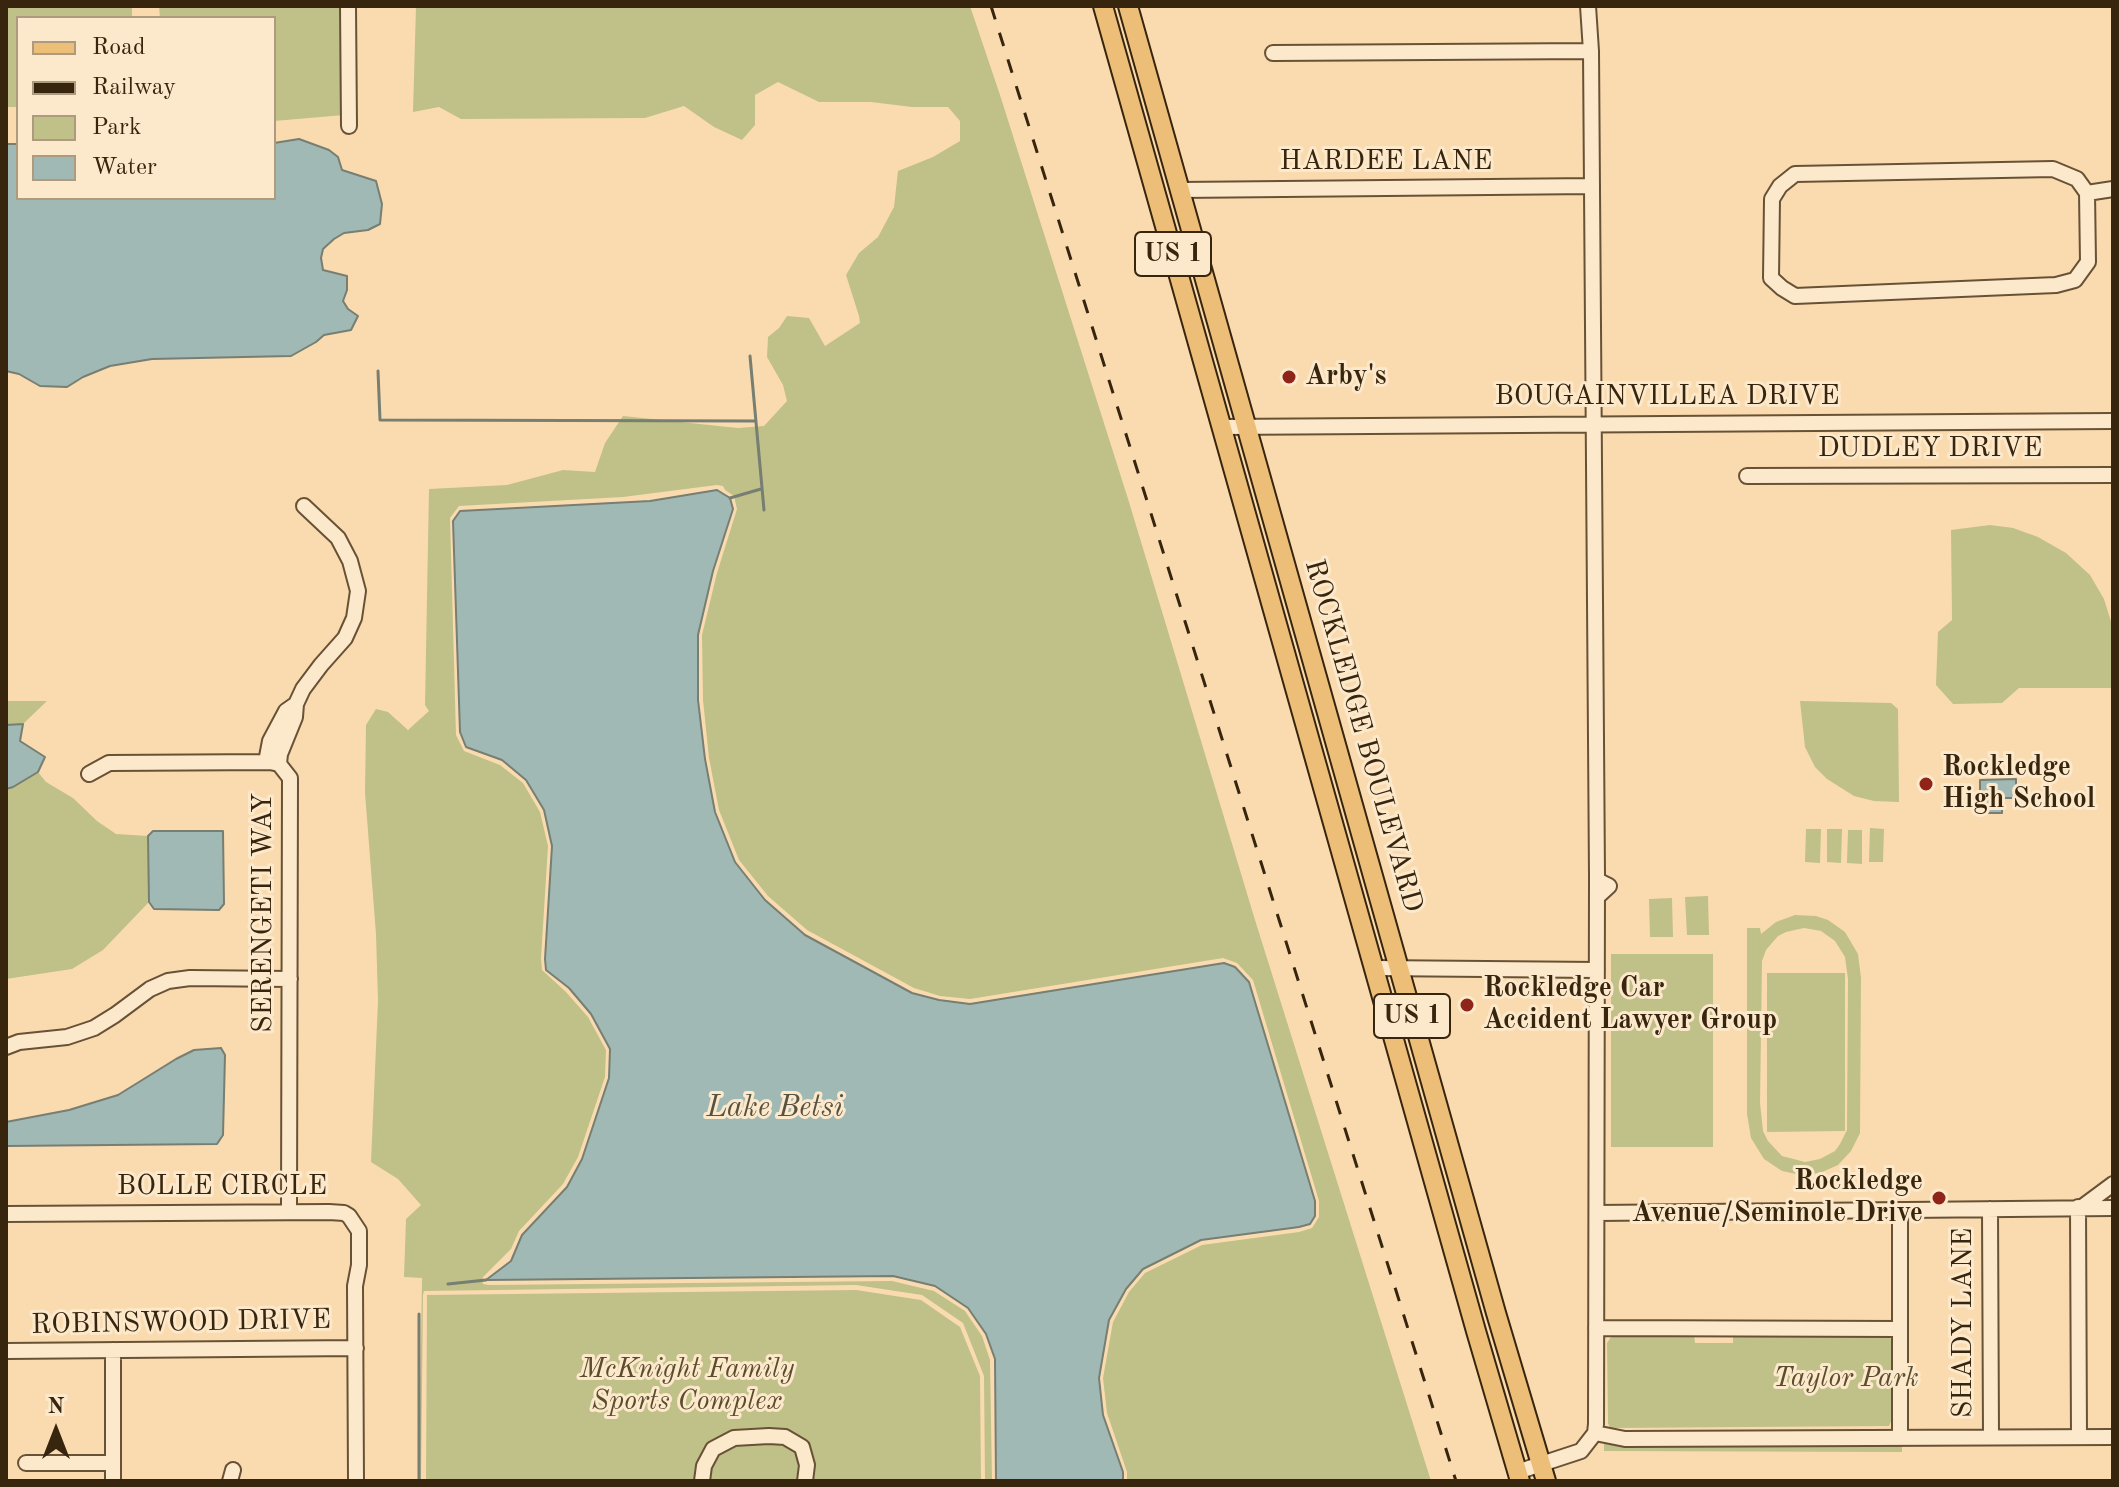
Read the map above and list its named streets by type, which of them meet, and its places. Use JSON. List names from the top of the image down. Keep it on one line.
{"streets":{"main road":["US 1","ROCKLEDGE BOULEVARD"],"street":["HARDEE LANE","BOUGAINVILLEA DRIVE","DUDLEY DRIVE","SERENGETI WAY","BOLLE CIRCLE","ROBINSWOOD DRIVE","SHADY LANE"]},"crossings":[["HARDEE LANE","ROCKLEDGE BOULEVARD"],["BOUGAINVILLEA DRIVE","ROCKLEDGE BOULEVARD"],["SERENGETI WAY","BOLLE CIRCLE"],["BOLLE CIRCLE","ROBINSWOOD DRIVE"]],"water":["Lake Betsi"],"parks":["McKnight Family Sports Complex","Taylor Park"],"places":["Arby's","Rockledge High School","Rockledge Car Accident Lawyer Group","Rockledge Avenue/Seminole Drive"],"legend":["Road","Railway","Park","Water"],"north":"top"}
